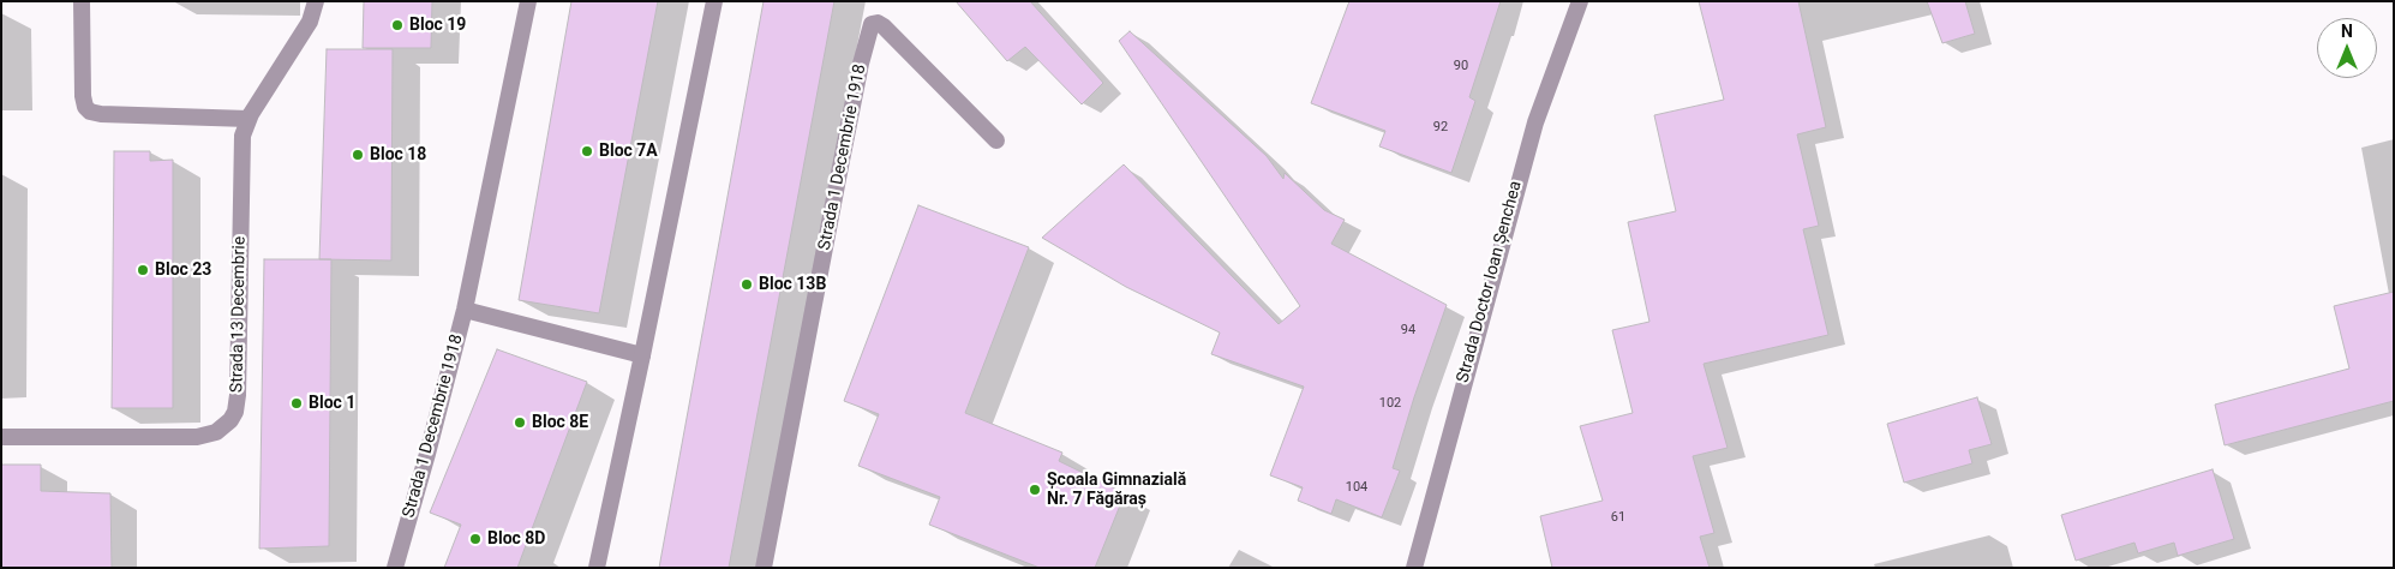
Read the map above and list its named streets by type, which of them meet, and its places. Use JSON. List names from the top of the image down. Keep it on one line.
{"streets":{"street":["Strada 1 Decembrie 1918","Strada Doctor Ioan Șenchea","Strada 13 Decembrie"]},"places":["Bloc 19","Bloc 7A","Bloc 18","Bloc 23","Bloc 13B","Bloc 1","Bloc 8E","Școala Gimnazială Nr. 7 Făgăraș","Bloc 8D"],"house_numbers":["90","92","94","102","104","61"],"north":"top"}
